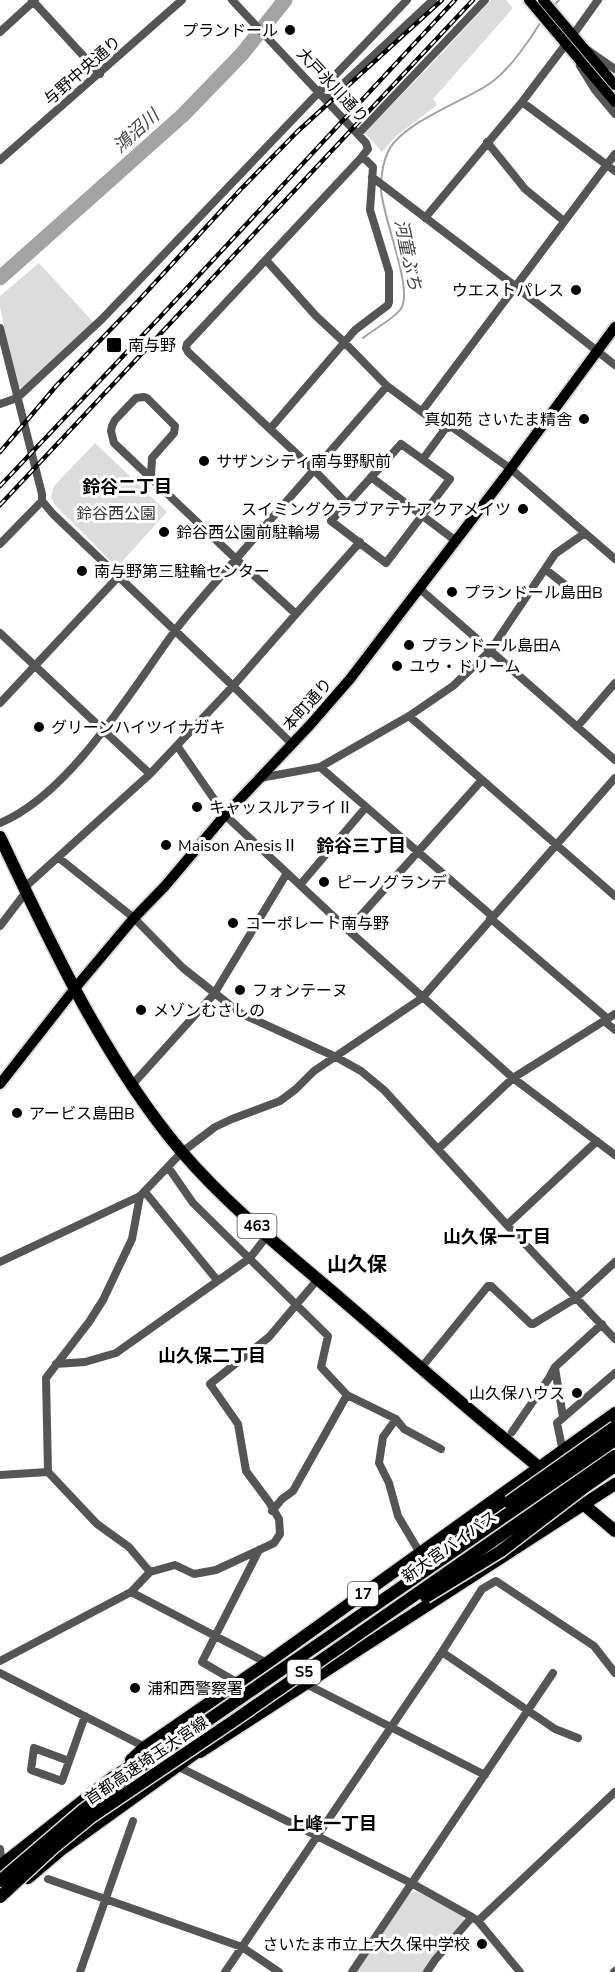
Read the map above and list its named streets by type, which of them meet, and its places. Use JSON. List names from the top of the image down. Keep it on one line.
{"streets":{"highway":["463","新大宮バイパス","17","S5","首都高速埼玉大宮線"],"main road":["本町通り"],"street":["与野中央通り","大戸氷川通り"]},"crossings":[["本町通り","463"],["463","17"],["新大宮バイパス","17"]],"districts":["鈴谷二丁目","鈴谷三丁目","山久保一丁目","山久保","山久保二丁目","上峰一丁目"],"water":["鴻沼川","河童ぶち"],"parks":["鈴谷西公園"],"places":{"other":["プランドール","ウエストパレス","真如苑 さいたま精舎","サザンシティ南与野駅前","スイミングクラブアテナアクアメイツ","鈴谷西公園前駐輪場","南与野第三駐輪センター","プランドール島田B","プランドール島田A","ユウ・ドリーム","グリーンハイツイナガキ","キャッスルアライⅡ","Maison AnesisⅡ","ピーノグランデ","コーポレート南与野","フォンテーヌ","メゾンむさしの","アービス島田B","山久保ハウス","浦和西警察署","さいたま市立上大久保中学校"],"transit":["南与野"]}}
